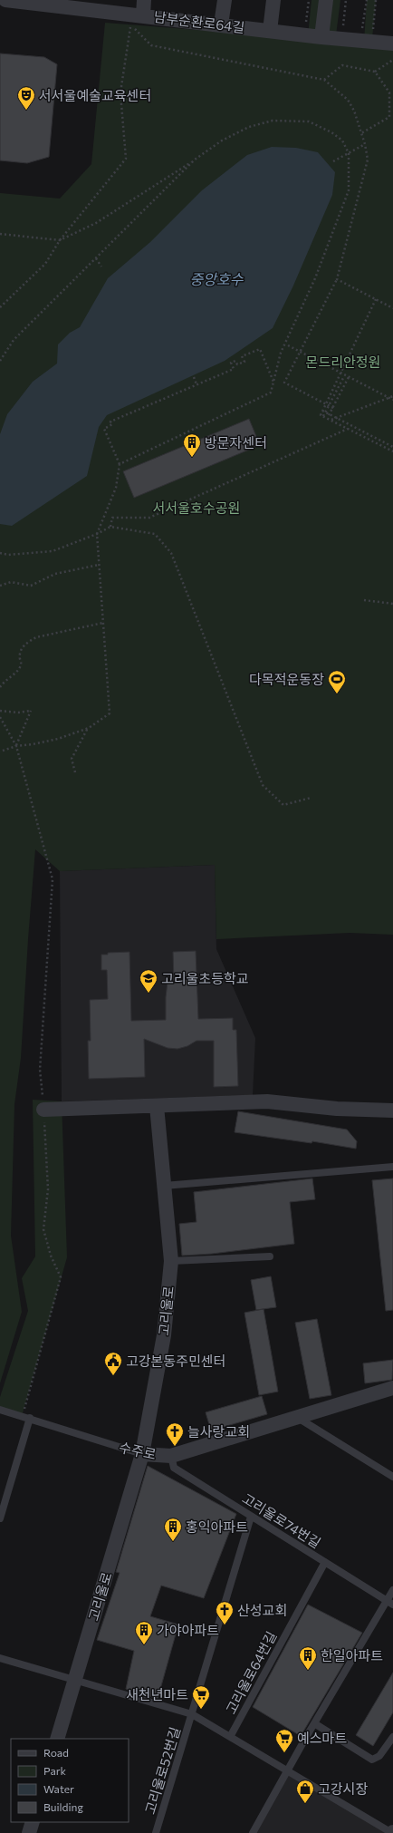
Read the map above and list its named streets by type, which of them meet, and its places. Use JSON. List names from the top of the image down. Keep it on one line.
{"streets":{"street":["남부순환로64길","고리울로","수주로"],"lane":["고리울로74번길","고리울로64번길","고리울로52번길"]},"crossings":[["고리울로","수주로"],["고리울로","고리울로64번길"],["수주로","고리울로74번길"],["고리울로74번길","고리울로64번길"],["고리울로64번길","고리울로52번길"]],"water":["중앙호수"],"parks":["몬드리안정원","서서울호수공원"],"places":{"theatre":["서서울예술교육센터"],"building":["방문자센터","홍익아파트","가야아파트","한일아파트"],"sports":["다목적운동장"],"school or university":["고리울초등학교"],"public building":["고강본동주민센터"],"church":["늘사랑교회","산성교회"],"supermarket":["새천년마트","예스마트"],"shop":["고강시장"]},"legend":["Road","Park","Water","Building"]}
